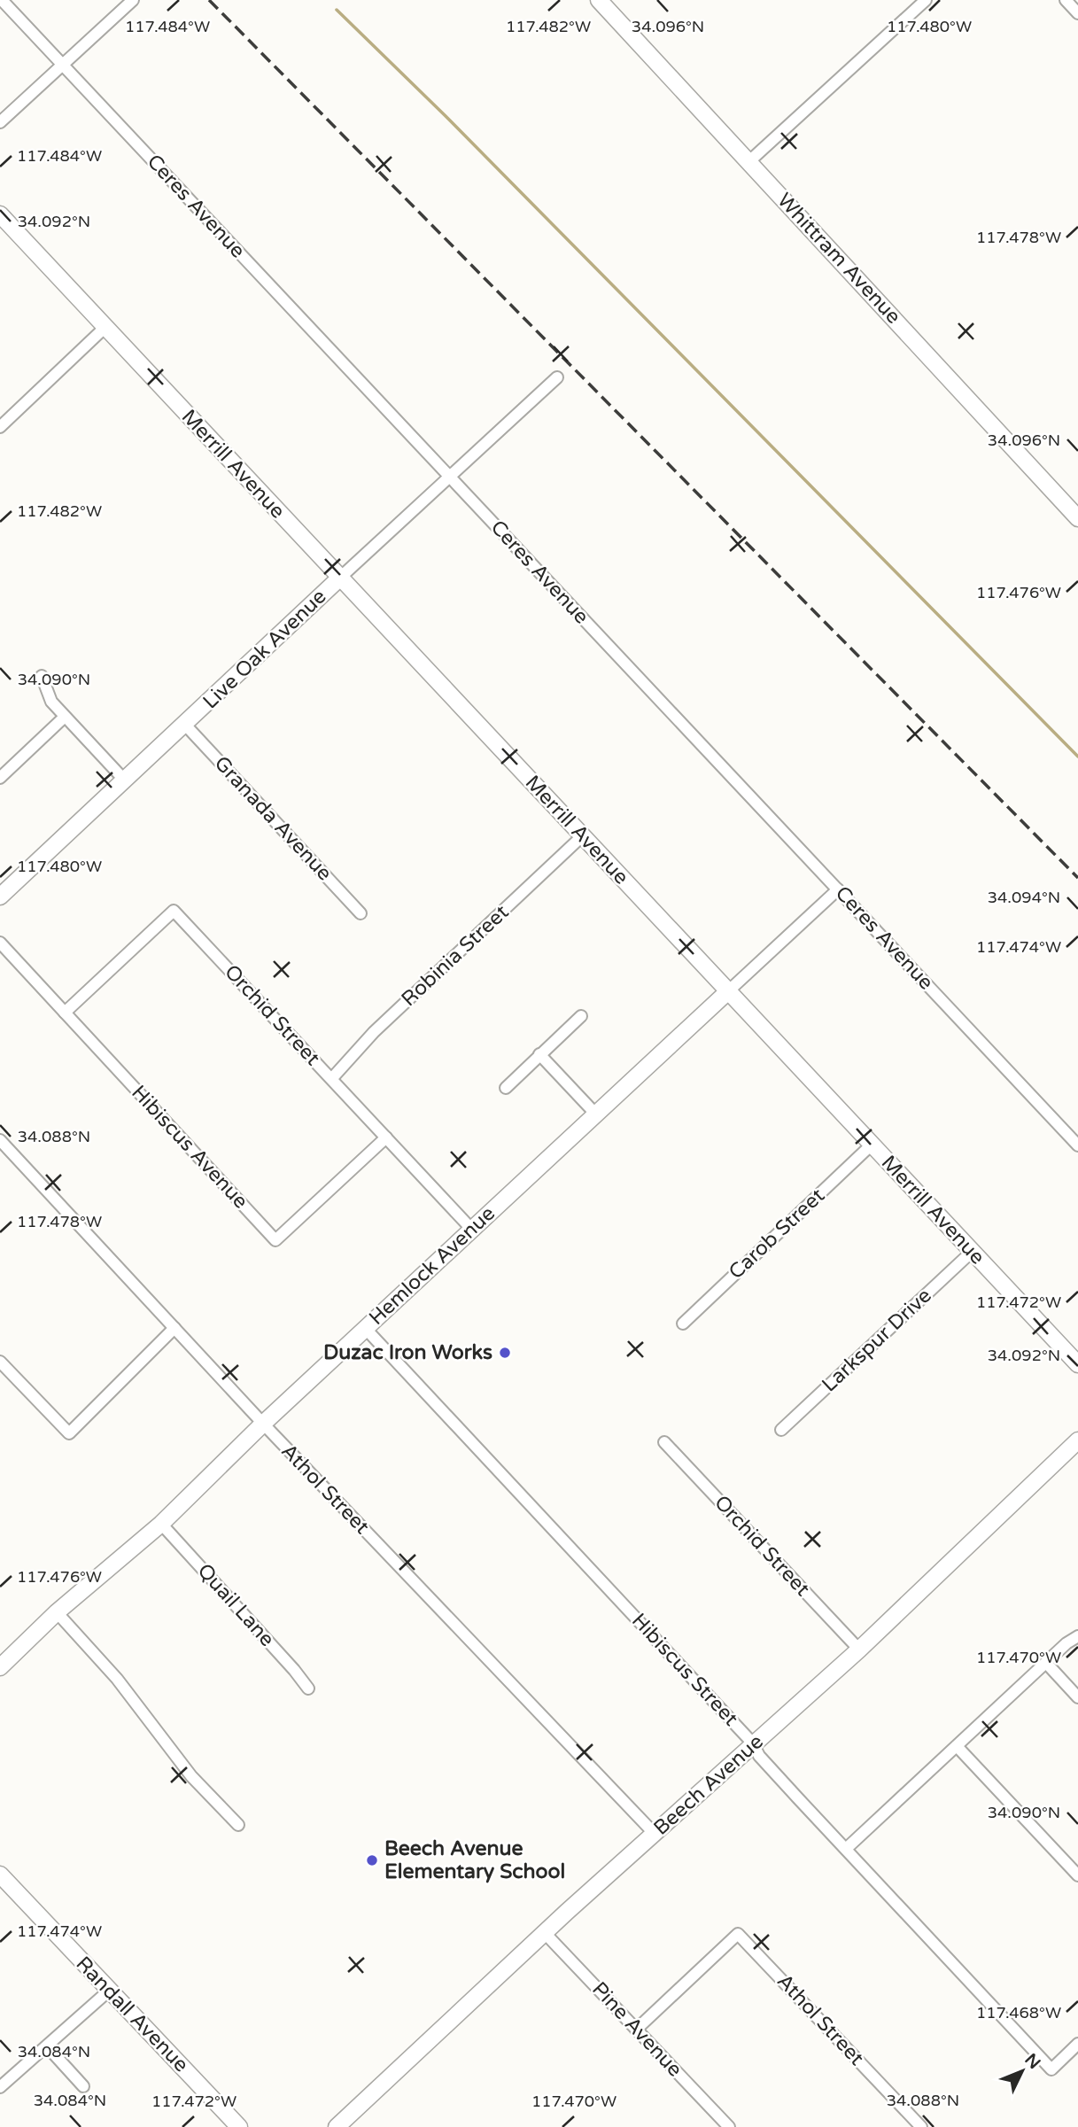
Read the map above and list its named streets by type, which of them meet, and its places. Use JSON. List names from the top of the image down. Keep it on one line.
{"streets":{"main road":["Whittram Avenue","Merrill Avenue","Live Oak Avenue","Hemlock Avenue","Beech Avenue","Randall Avenue"],"street":["Ceres Avenue","Granada Avenue","Robinia Street","Orchid Street","Hibiscus Avenue","Carob Street","Larkspur Drive","Athol Street","Quail Lane","Hibiscus Street","Pine Avenue"]},"crossings":[["Ceres Avenue","Live Oak Avenue"],["Ceres Avenue","Hemlock Avenue"],["Merrill Avenue","Live Oak Avenue"],["Merrill Avenue","Robinia Street"],["Merrill Avenue","Carob Street"],["Merrill Avenue","Hemlock Avenue"],["Merrill Avenue","Larkspur Drive"],["Live Oak Avenue","Granada Avenue"],["Robinia Street","Orchid Street"],["Orchid Street","Hibiscus Avenue"],["Orchid Street","Hemlock Avenue"],["Orchid Street","Beech Avenue"],["Hemlock Avenue","Athol Street"],["Hemlock Avenue","Quail Lane"],["Hemlock Avenue","Hibiscus Street"],["Athol Street","Beech Avenue"],["Athol Street","Pine Avenue"],["Hibiscus Street","Beech Avenue"],["Beech Avenue","Pine Avenue"]],"places":["Duzac Iron Works","Beech Avenue Elementary School"],"north":"top right","coordinates":["117.480°W","117.484°W","117.482°W","34.096°N","34.092°N","117.478°W","117.476°W","34.090°N","34.094°N","117.474°W","34.088°N","117.472°W","117.470°W","117.468°W","34.084°N"]}
